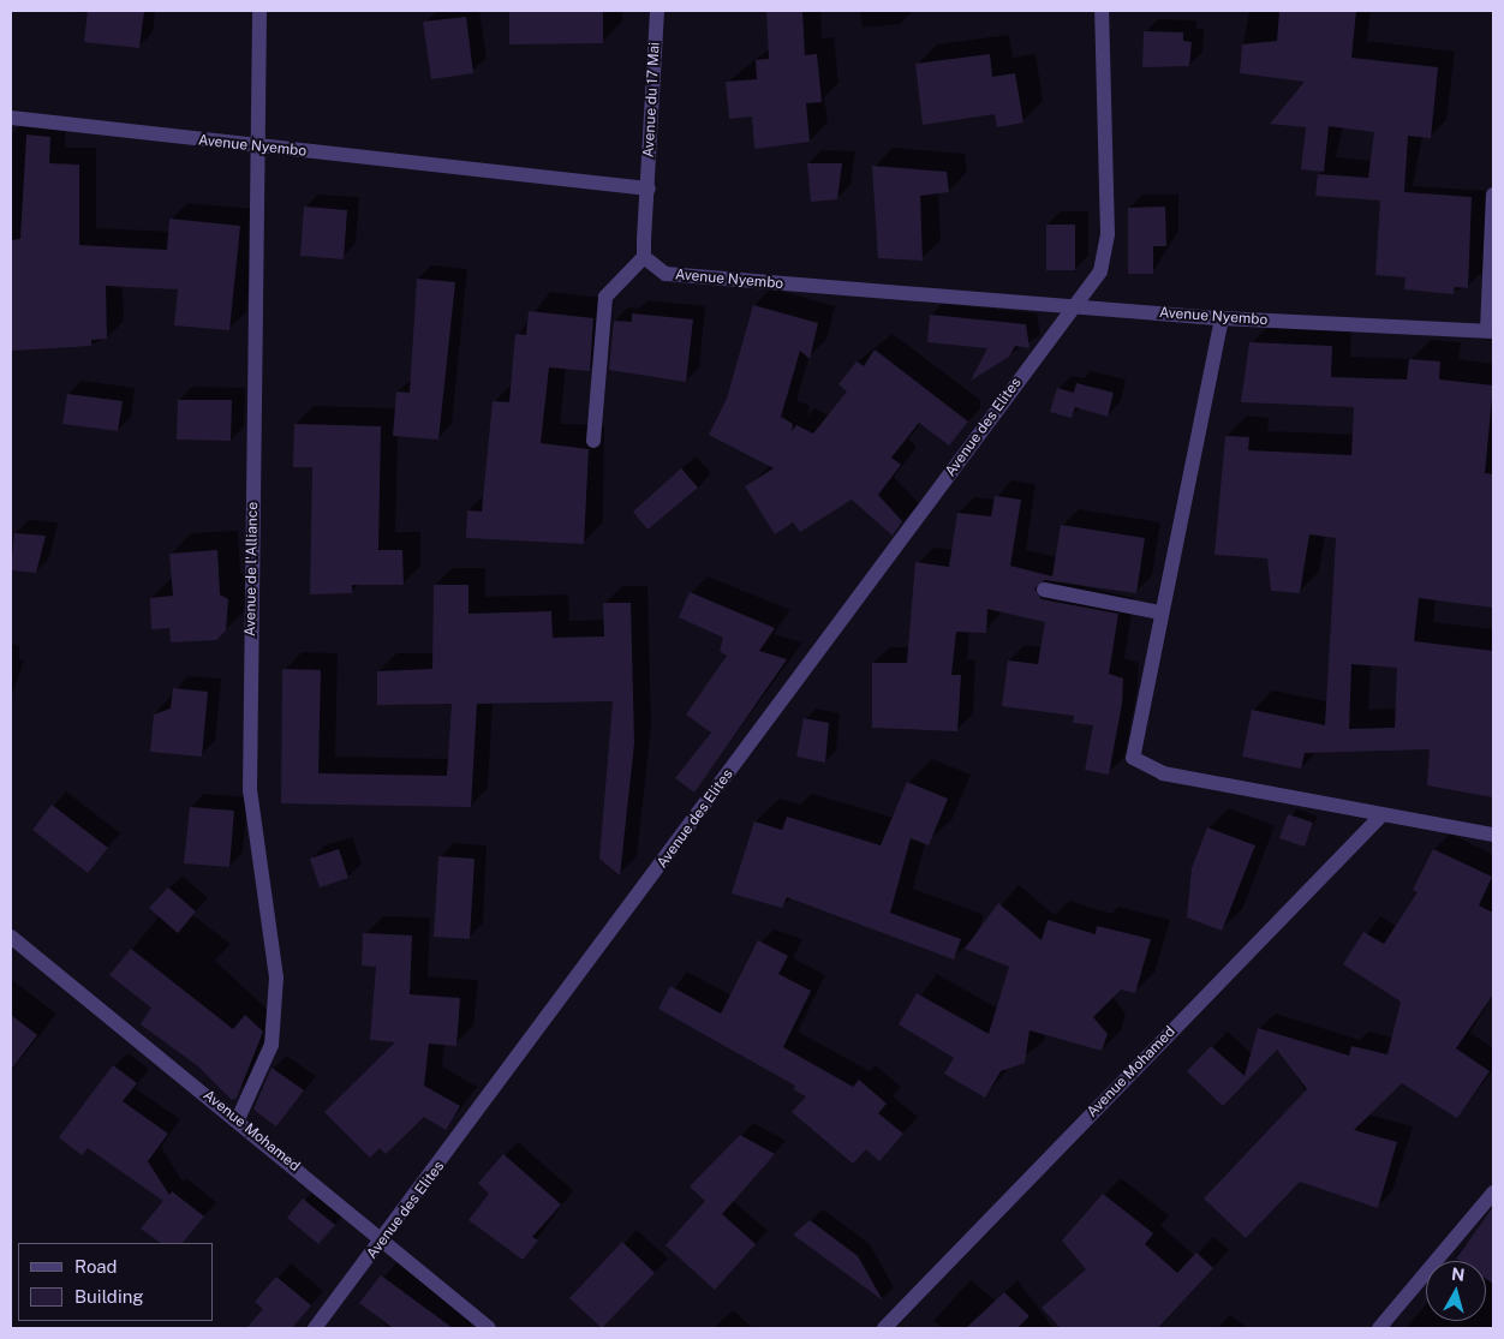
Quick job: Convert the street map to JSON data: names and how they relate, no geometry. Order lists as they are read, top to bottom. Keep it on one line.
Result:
{"streets":{"street":["Avenue du 17 Mai","Avenue Nyembo","Avenue des Elites","Avenue de l'Alliance","Avenue Mohamed"]},"crossings":[["Avenue du 17 Mai","Avenue Nyembo"],["Avenue Nyembo","Avenue des Elites"],["Avenue Nyembo","Avenue de l'Alliance"],["Avenue des Elites","Avenue Mohamed"],["Avenue de l'Alliance","Avenue Mohamed"]],"legend":["Road","Building"],"north":"top"}
